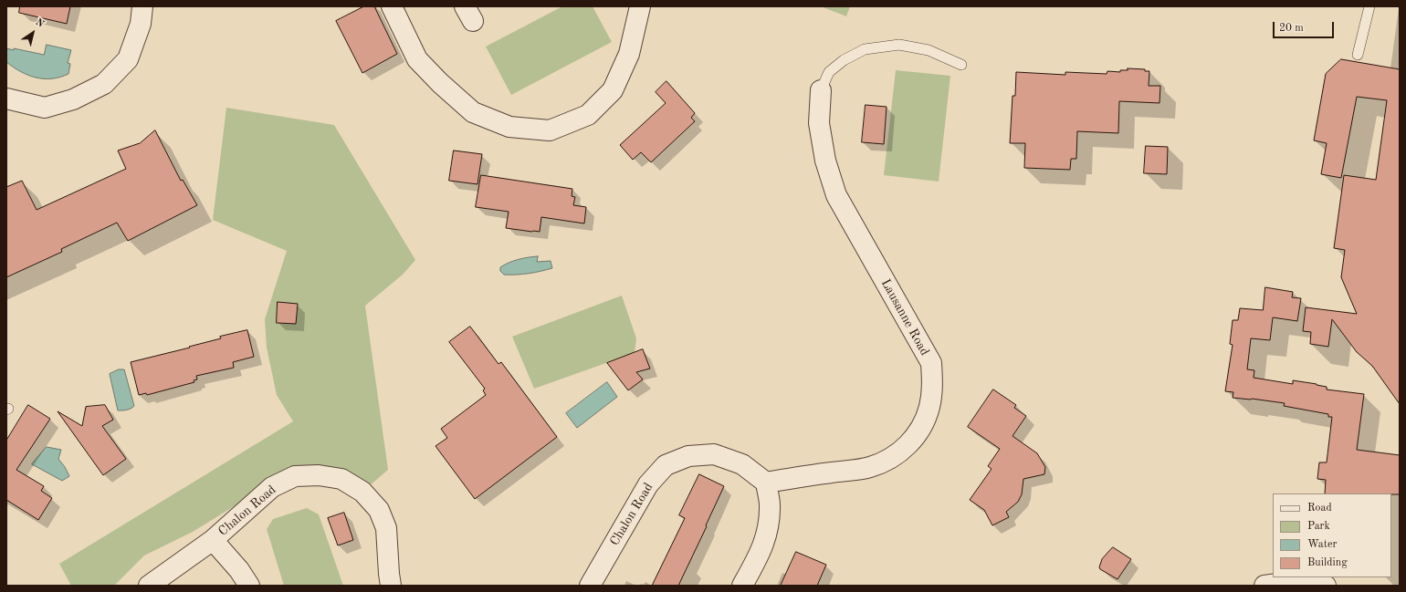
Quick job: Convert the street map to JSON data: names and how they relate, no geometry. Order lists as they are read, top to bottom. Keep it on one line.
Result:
{"streets":{"street":["Lausanne Road","Chalon Road"]},"crossings":[["Lausanne Road","Chalon Road"]],"legend":["Road","Park","Water","Building"],"scale_bar":"20 m","north":"top right"}
